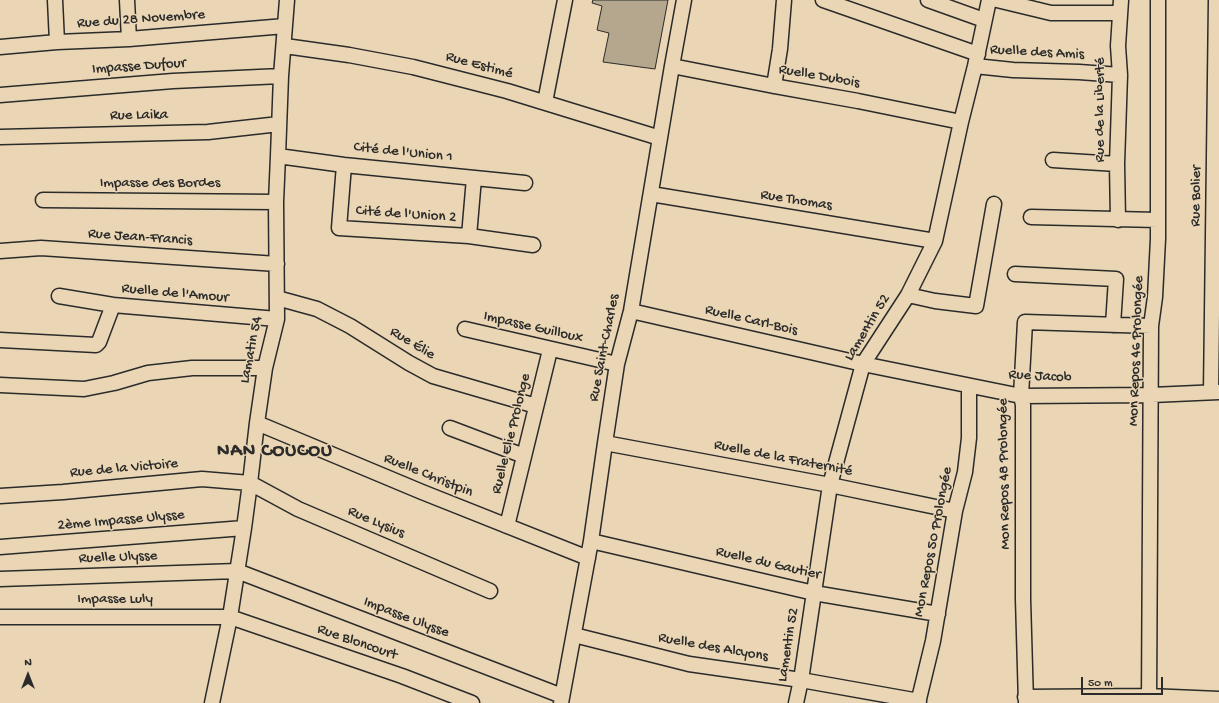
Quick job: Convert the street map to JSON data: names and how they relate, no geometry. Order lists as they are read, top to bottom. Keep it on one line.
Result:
{"streets":{"street":["Rue du 28 Novembre","Ruelle des Amis","Rue Estimé","Impasse Dufour","Ruelle Dubois","Rue de la Liberté","Rue Laika","Cité de l'Union 1","Impasse des Bordes","Rue Bolier","Rue Thomas","Cité de l'Union 2","Rue Jean-Francis","Ruelle de l'Amour","Ruelle Carl-Bois","Impasse Guilloux","Lamentin 52","Rue Élie","Rue Saint-Charles","Lamatin 54","Mon Repos 46 Prolongée","Rue Jacob","Ruelle Elie Prolonge","Ruelle de la Fraternité","Rue de la Victoire","Mon Repos 48 Prolongée","Ruelle Christpin","2ème Impasse Ulysse","Rue Lysius","Mon Repos 50 Prolongée","Ruelle Ulysse","Ruelle du Gautier","Impasse Luly","Impasse Ulysse","Rue Bloncourt","Ruelle des Alcyons"]},"crossings":[["Rue du 28 Novembre","Lamatin 54"],["Ruelle des Amis","Rue de la Liberté"],["Ruelle des Amis","Lamentin 52"],["Rue Estimé","Rue Saint-Charles"],["Rue Estimé","Lamatin 54"],["Impasse Dufour","Lamatin 54"],["Ruelle Dubois","Lamentin 52"],["Ruelle Dubois","Rue Saint-Charles"],["Rue Laika","Lamatin 54"],["Cité de l'Union 1","Cité de l'Union 2"],["Cité de l'Union 1","Lamatin 54"],["Impasse des Bordes","Lamatin 54"],["Rue Bolier","Rue Jacob"],["Rue Thomas","Lamentin 52"],["Rue Thomas","Rue Saint-Charles"],["Rue Jean-Francis","Lamatin 54"],["Ruelle de l'Amour","Lamatin 54"],["Ruelle Carl-Bois","Lamentin 52"],["Ruelle Carl-Bois","Rue Saint-Charles"],["Ruelle Carl-Bois","Rue Jacob"],["Impasse Guilloux","Rue Saint-Charles"],["Impasse Guilloux","Ruelle Elie Prolonge"],["Lamentin 52","Rue Jacob"],["Lamentin 52","Ruelle de la Fraternité"],["Lamentin 52","Ruelle du Gautier"],["Lamentin 52","Ruelle des Alcyons"],["Rue Élie","Lamatin 54"],["Rue Élie","Ruelle Elie Prolonge"],["Rue Saint-Charles","Ruelle de la Fraternité"],["Rue Saint-Charles","Ruelle Christpin"],["Rue Saint-Charles","Ruelle du Gautier"],["Rue Saint-Charles","Impasse Ulysse"],["Rue Saint-Charles","Ruelle des Alcyons"],["Lamatin 54","Rue de la Victoire"],["Lamatin 54","Ruelle Christpin"],["Lamatin 54","2ème Impasse Ulysse"],["Lamatin 54","Rue Lysius"],["Lamatin 54","Ruelle Ulysse"],["Lamatin 54","Impasse Luly"],["Lamatin 54","Impasse Ulysse"],["Lamatin 54","Rue Bloncourt"],["Mon Repos 46 Prolongée","Rue Jacob"],["Mon Repos 46 Prolongée","Mon Repos 48 Prolongée"],["Rue Jacob","Mon Repos 48 Prolongée"],["Rue Jacob","Mon Repos 50 Prolongée"],["Ruelle Elie Prolonge","Ruelle Christpin"],["Ruelle de la Fraternité","Mon Repos 50 Prolongée"],["Rue de la Victoire","Rue Lysius"],["Mon Repos 50 Prolongée","Ruelle du Gautier"],["Mon Repos 50 Prolongée","Ruelle des Alcyons"],["Ruelle Ulysse","Impasse Ulysse"],["Impasse Luly","Rue Bloncourt"]],"districts":["NAN COUCOU"],"scale_bar":"50 m","north":"top"}
